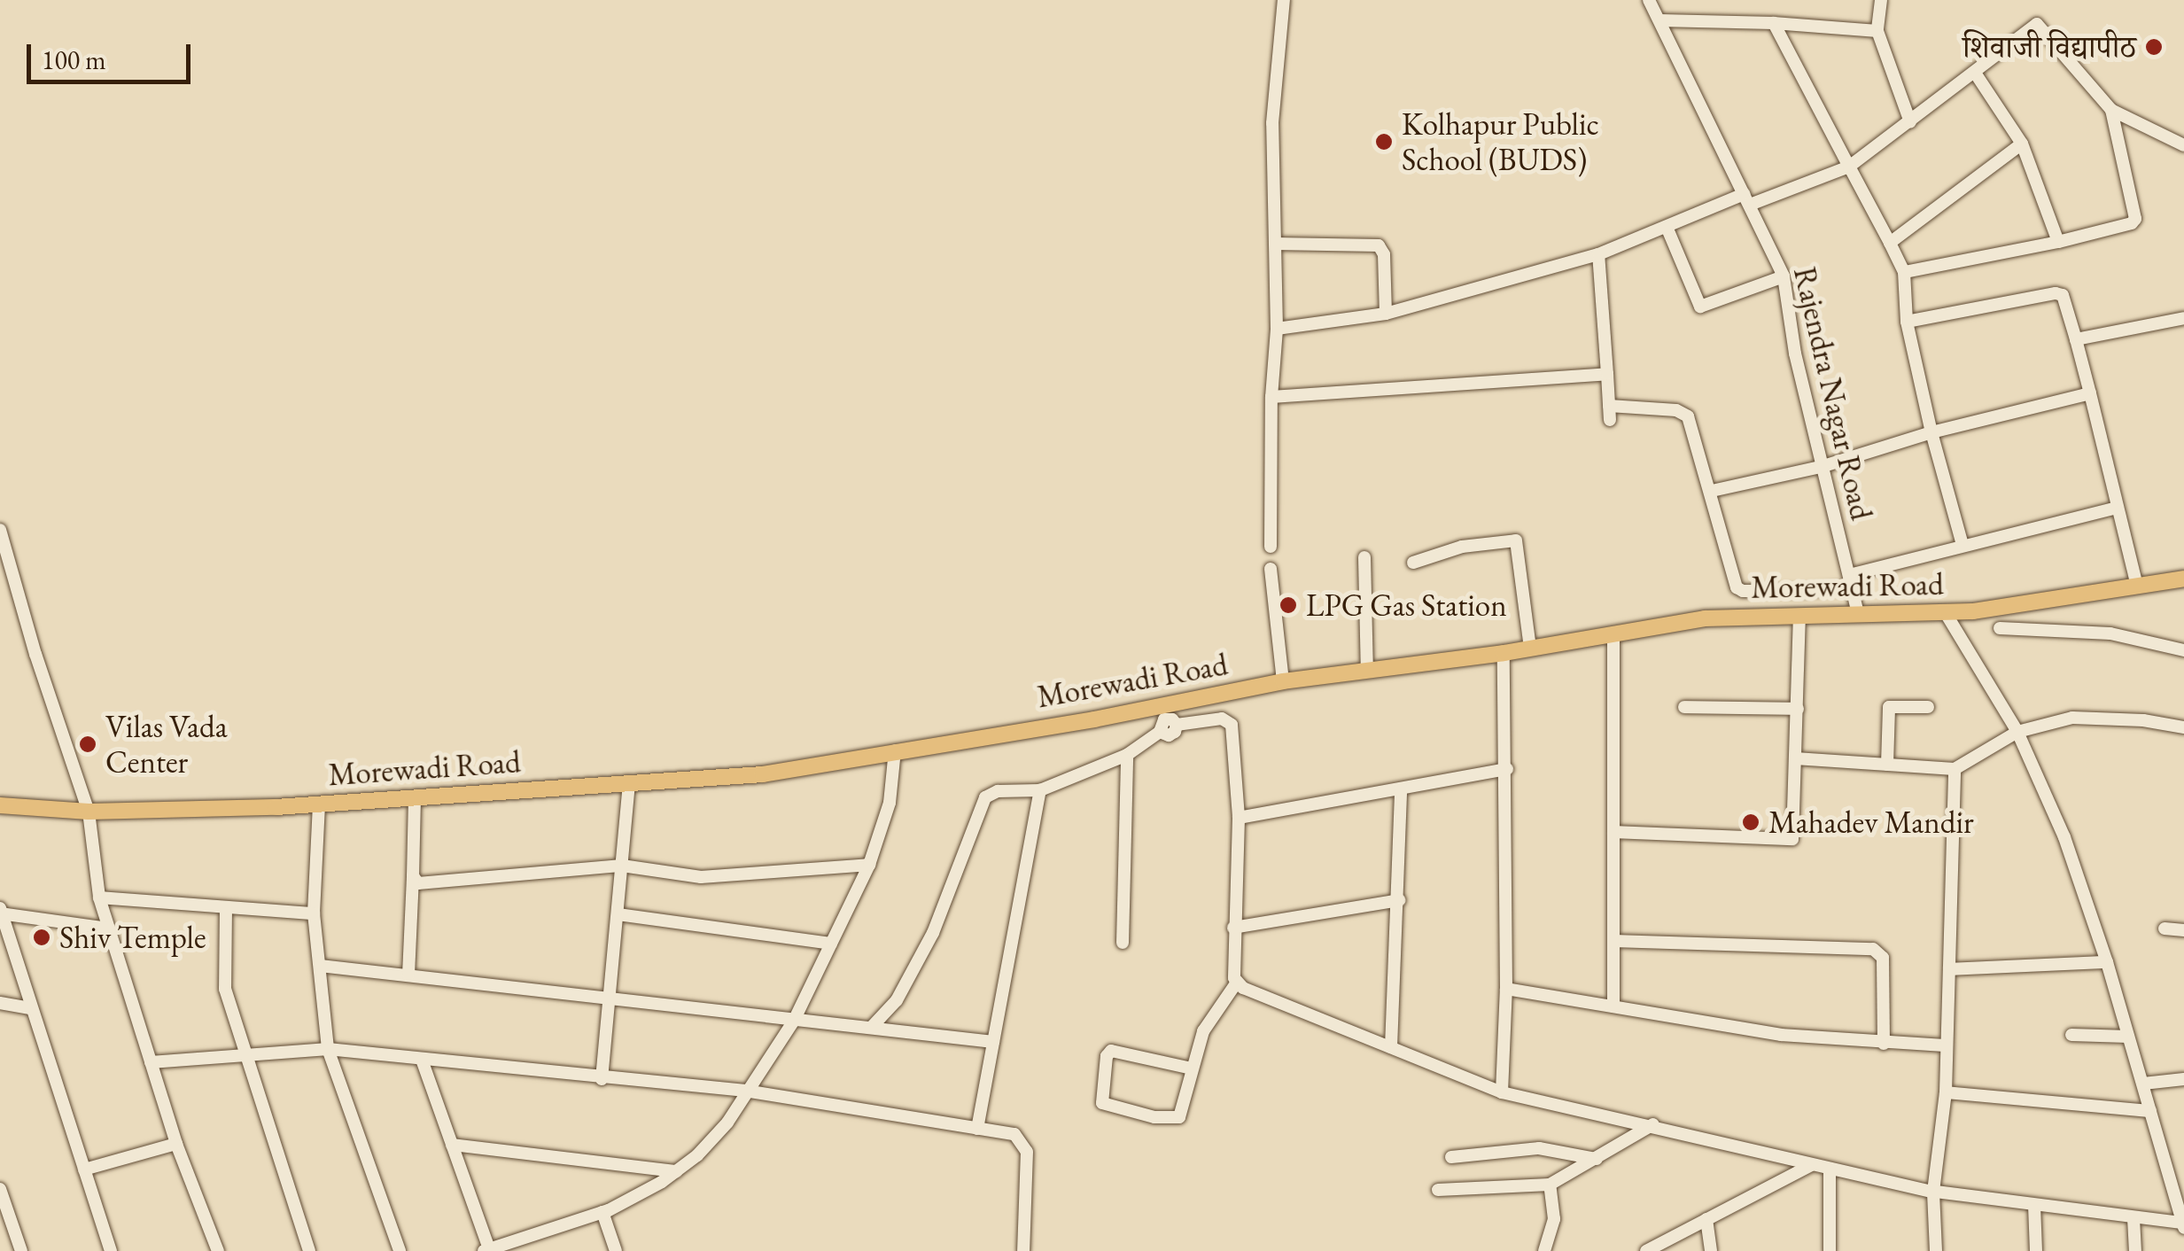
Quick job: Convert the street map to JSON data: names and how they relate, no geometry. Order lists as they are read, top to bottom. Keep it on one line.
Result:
{"streets":{"main road":["Morewadi Road"],"street":["Rajendra Nagar Road"]},"crossings":[["Rajendra Nagar Road","Morewadi Road"]],"places":["शिवाजी विद्यापीठ","Kolhapur Public School (BUDS)","LPG Gas Station","Vilas Vada Center","Mahadev Mandir","Shiv Temple"],"scale_bar":"100 m"}
